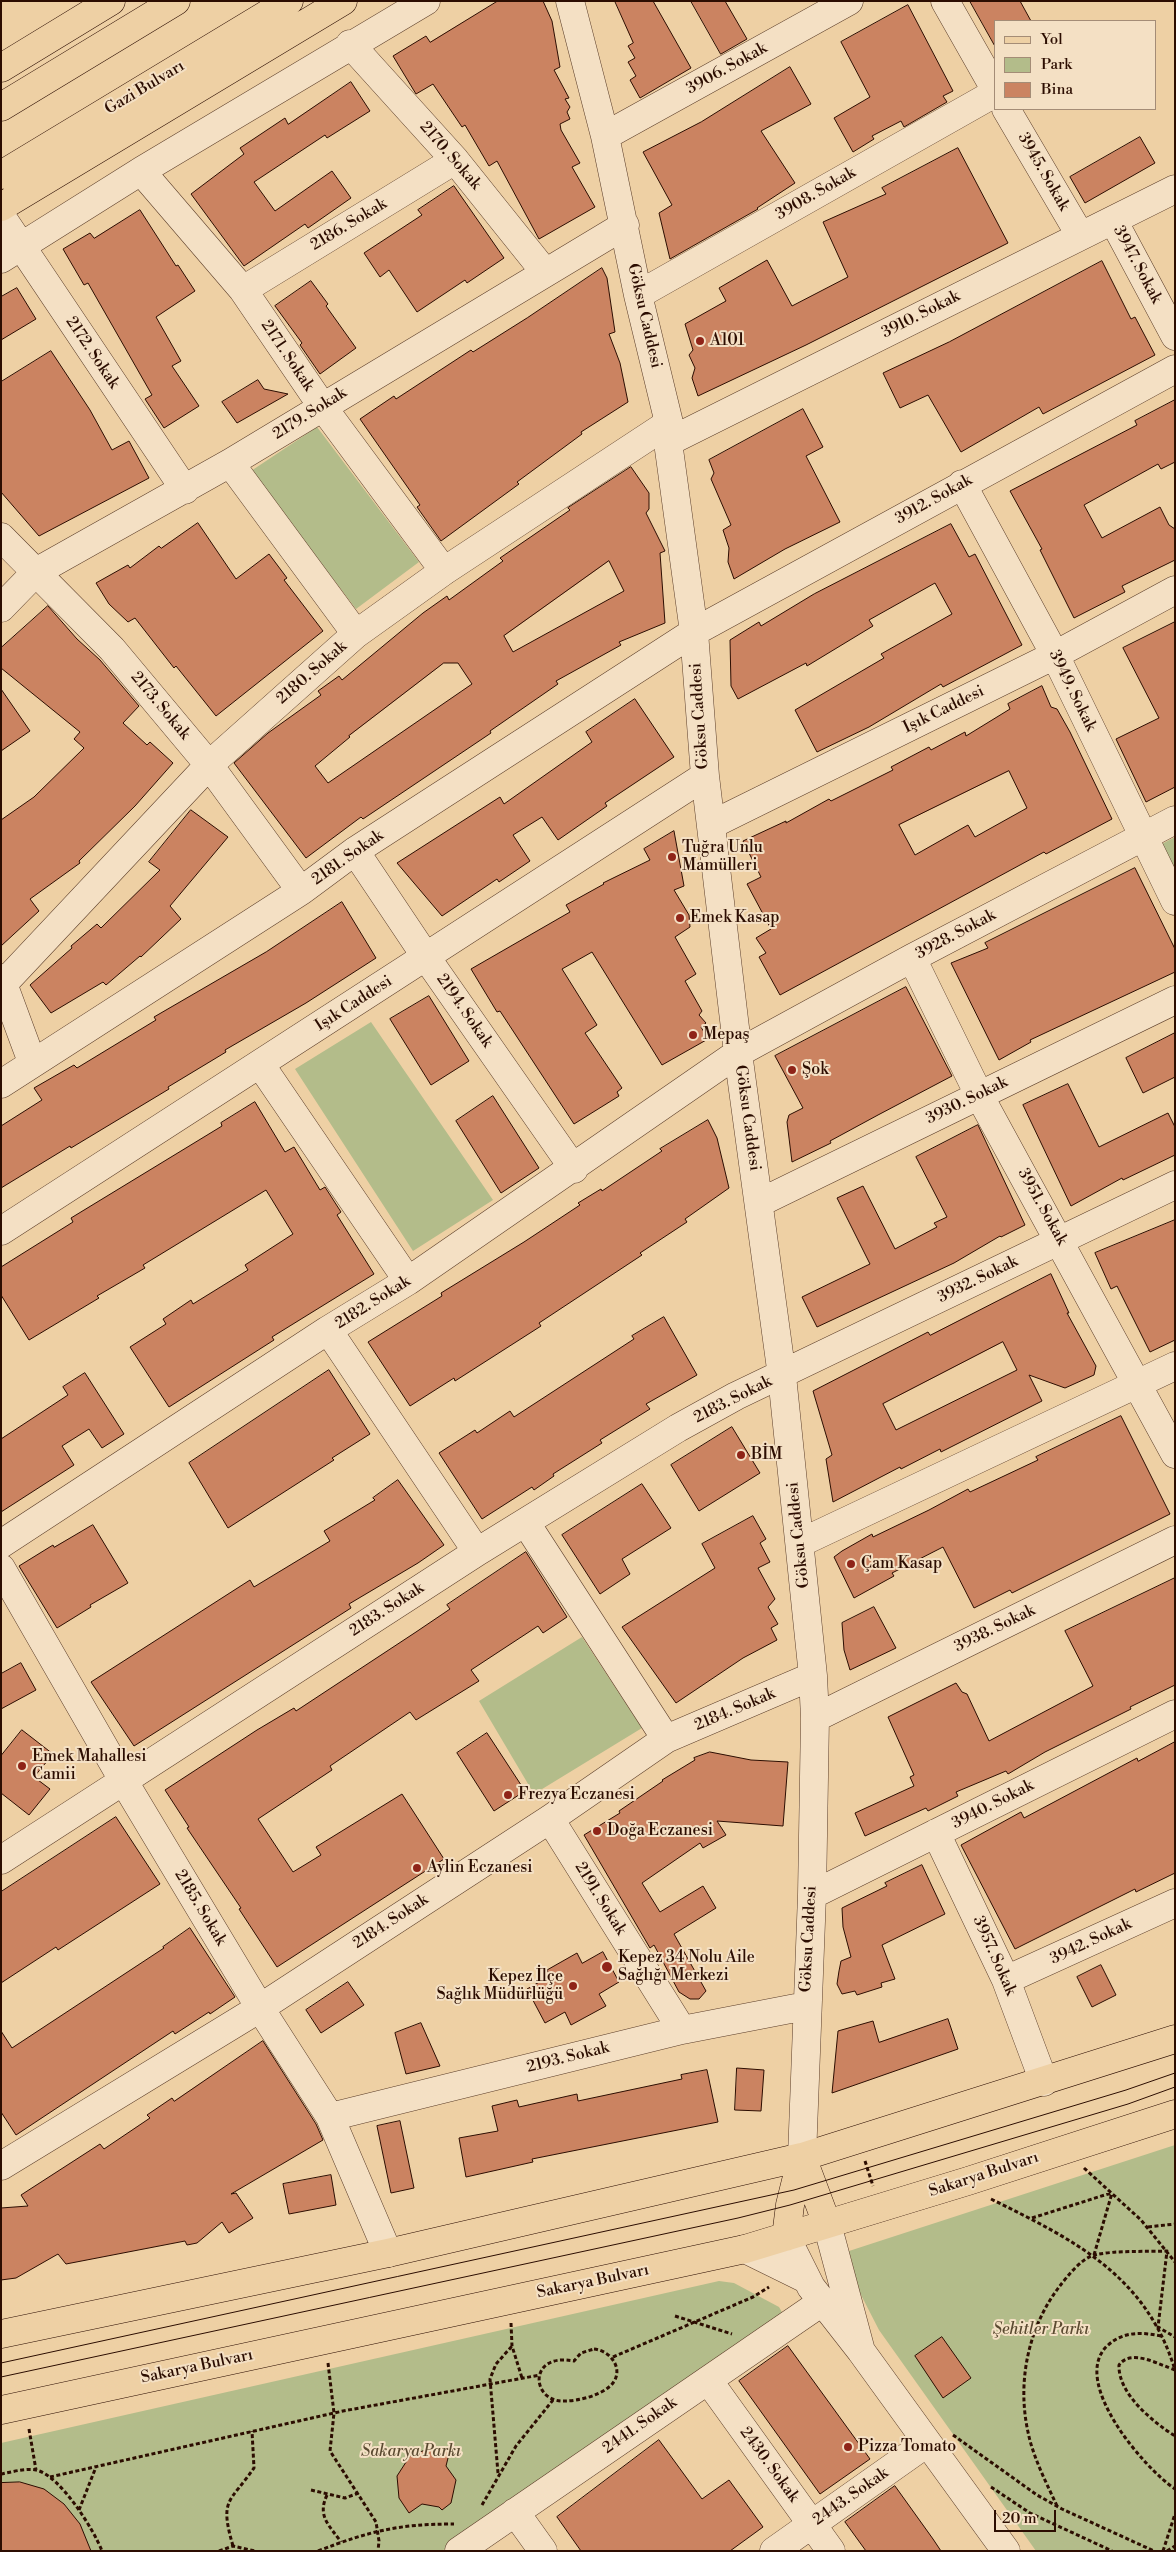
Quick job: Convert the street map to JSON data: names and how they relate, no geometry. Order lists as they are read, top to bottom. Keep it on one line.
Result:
{"streets":{"main road":["Gazi Bulvarı","Sakarya Bulvarı"],"street":["3906. Sokak","2170. Sokak","3945. Sokak","3908. Sokak","2186. Sokak","3947. Sokak","3910. Sokak","Göksu Caddesi","2172. Sokak","2171. Sokak","2179. Sokak","3912. Sokak","2180. Sokak","3949. Sokak","2173. Sokak","Işık Caddesi","2181. Sokak","3928. Sokak","2194. Sokak","3930. Sokak","3951. Sokak","3932. Sokak","2182. Sokak","2183. Sokak","3938. Sokak","2184. Sokak","3940. Sokak","2191. Sokak","2185. Sokak","3942. Sokak","3957. Sokak","2193. Sokak","2441. Sokak","2430. Sokak","2443. Sokak"]},"crossings":[["3906. Sokak","Göksu Caddesi"],["2170. Sokak","2186. Sokak"],["2170. Sokak","2179. Sokak"],["3945. Sokak","3910. Sokak"],["3908. Sokak","Göksu Caddesi"],["2186. Sokak","2171. Sokak"],["3947. Sokak","3910. Sokak"],["3910. Sokak","Göksu Caddesi"],["3910. Sokak","2180. Sokak"],["Göksu Caddesi","2179. Sokak"],["Göksu Caddesi","3912. Sokak"],["Göksu Caddesi","2180. Sokak"],["Göksu Caddesi","Işık Caddesi"],["Göksu Caddesi","2181. Sokak"],["Göksu Caddesi","3928. Sokak"],["Göksu Caddesi","3930. Sokak"],["Göksu Caddesi","3932. Sokak"],["Göksu Caddesi","2182. Sokak"],["Göksu Caddesi","2183. Sokak"],["Göksu Caddesi","3938. Sokak"],["Göksu Caddesi","2184. Sokak"],["Göksu Caddesi","3940. Sokak"],["Göksu Caddesi","2193. Sokak"],["2172. Sokak","2179. Sokak"],["2171. Sokak","2179. Sokak"],["2171. Sokak","2180. Sokak"],["2179. Sokak","2173. Sokak"],["3912. Sokak","3949. Sokak"],["3912. Sokak","2181. Sokak"],["2180. Sokak","2173. Sokak"],["3949. Sokak","Işık Caddesi"],["3949. Sokak","3928. Sokak"],["2173. Sokak","2181. Sokak"],["Işık Caddesi","2194. Sokak"],["2181. Sokak","2194. Sokak"],["3928. Sokak","3951. Sokak"],["3928. Sokak","2182. Sokak"],["2194. Sokak","2182. Sokak"],["3930. Sokak","3951. Sokak"],["3951. Sokak","3932. Sokak"],["3932. Sokak","2183. Sokak"],["2183. Sokak","2185. Sokak"],["2184. Sokak","2191. Sokak"],["2184. Sokak","2185. Sokak"],["3940. Sokak","3957. Sokak"],["2191. Sokak","2193. Sokak"],["2185. Sokak","2193. Sokak"],["3942. Sokak","3957. Sokak"],["2441. Sokak","2430. Sokak"],["2430. Sokak","2443. Sokak"]],"parks":["Şehitler Parkı","Sakarya Parkı"],"places":["A101","Tuğra Unlu Mamülleri","Emek Kasap","Mepaş","Şok","BİM","Çam Kasap","Emek Mahallesi Camii","Frezya Eczanesi","Doğa Eczanesi","Aylin Eczanesi","Kepez 34 Nolu Aile Sağlığı Merkezi","Kepez İlçe Sağlık Müdürlüğü","Pizza Tomato"],"legend":["Yol","Park","Bina"],"scale_bar":"20 m"}
